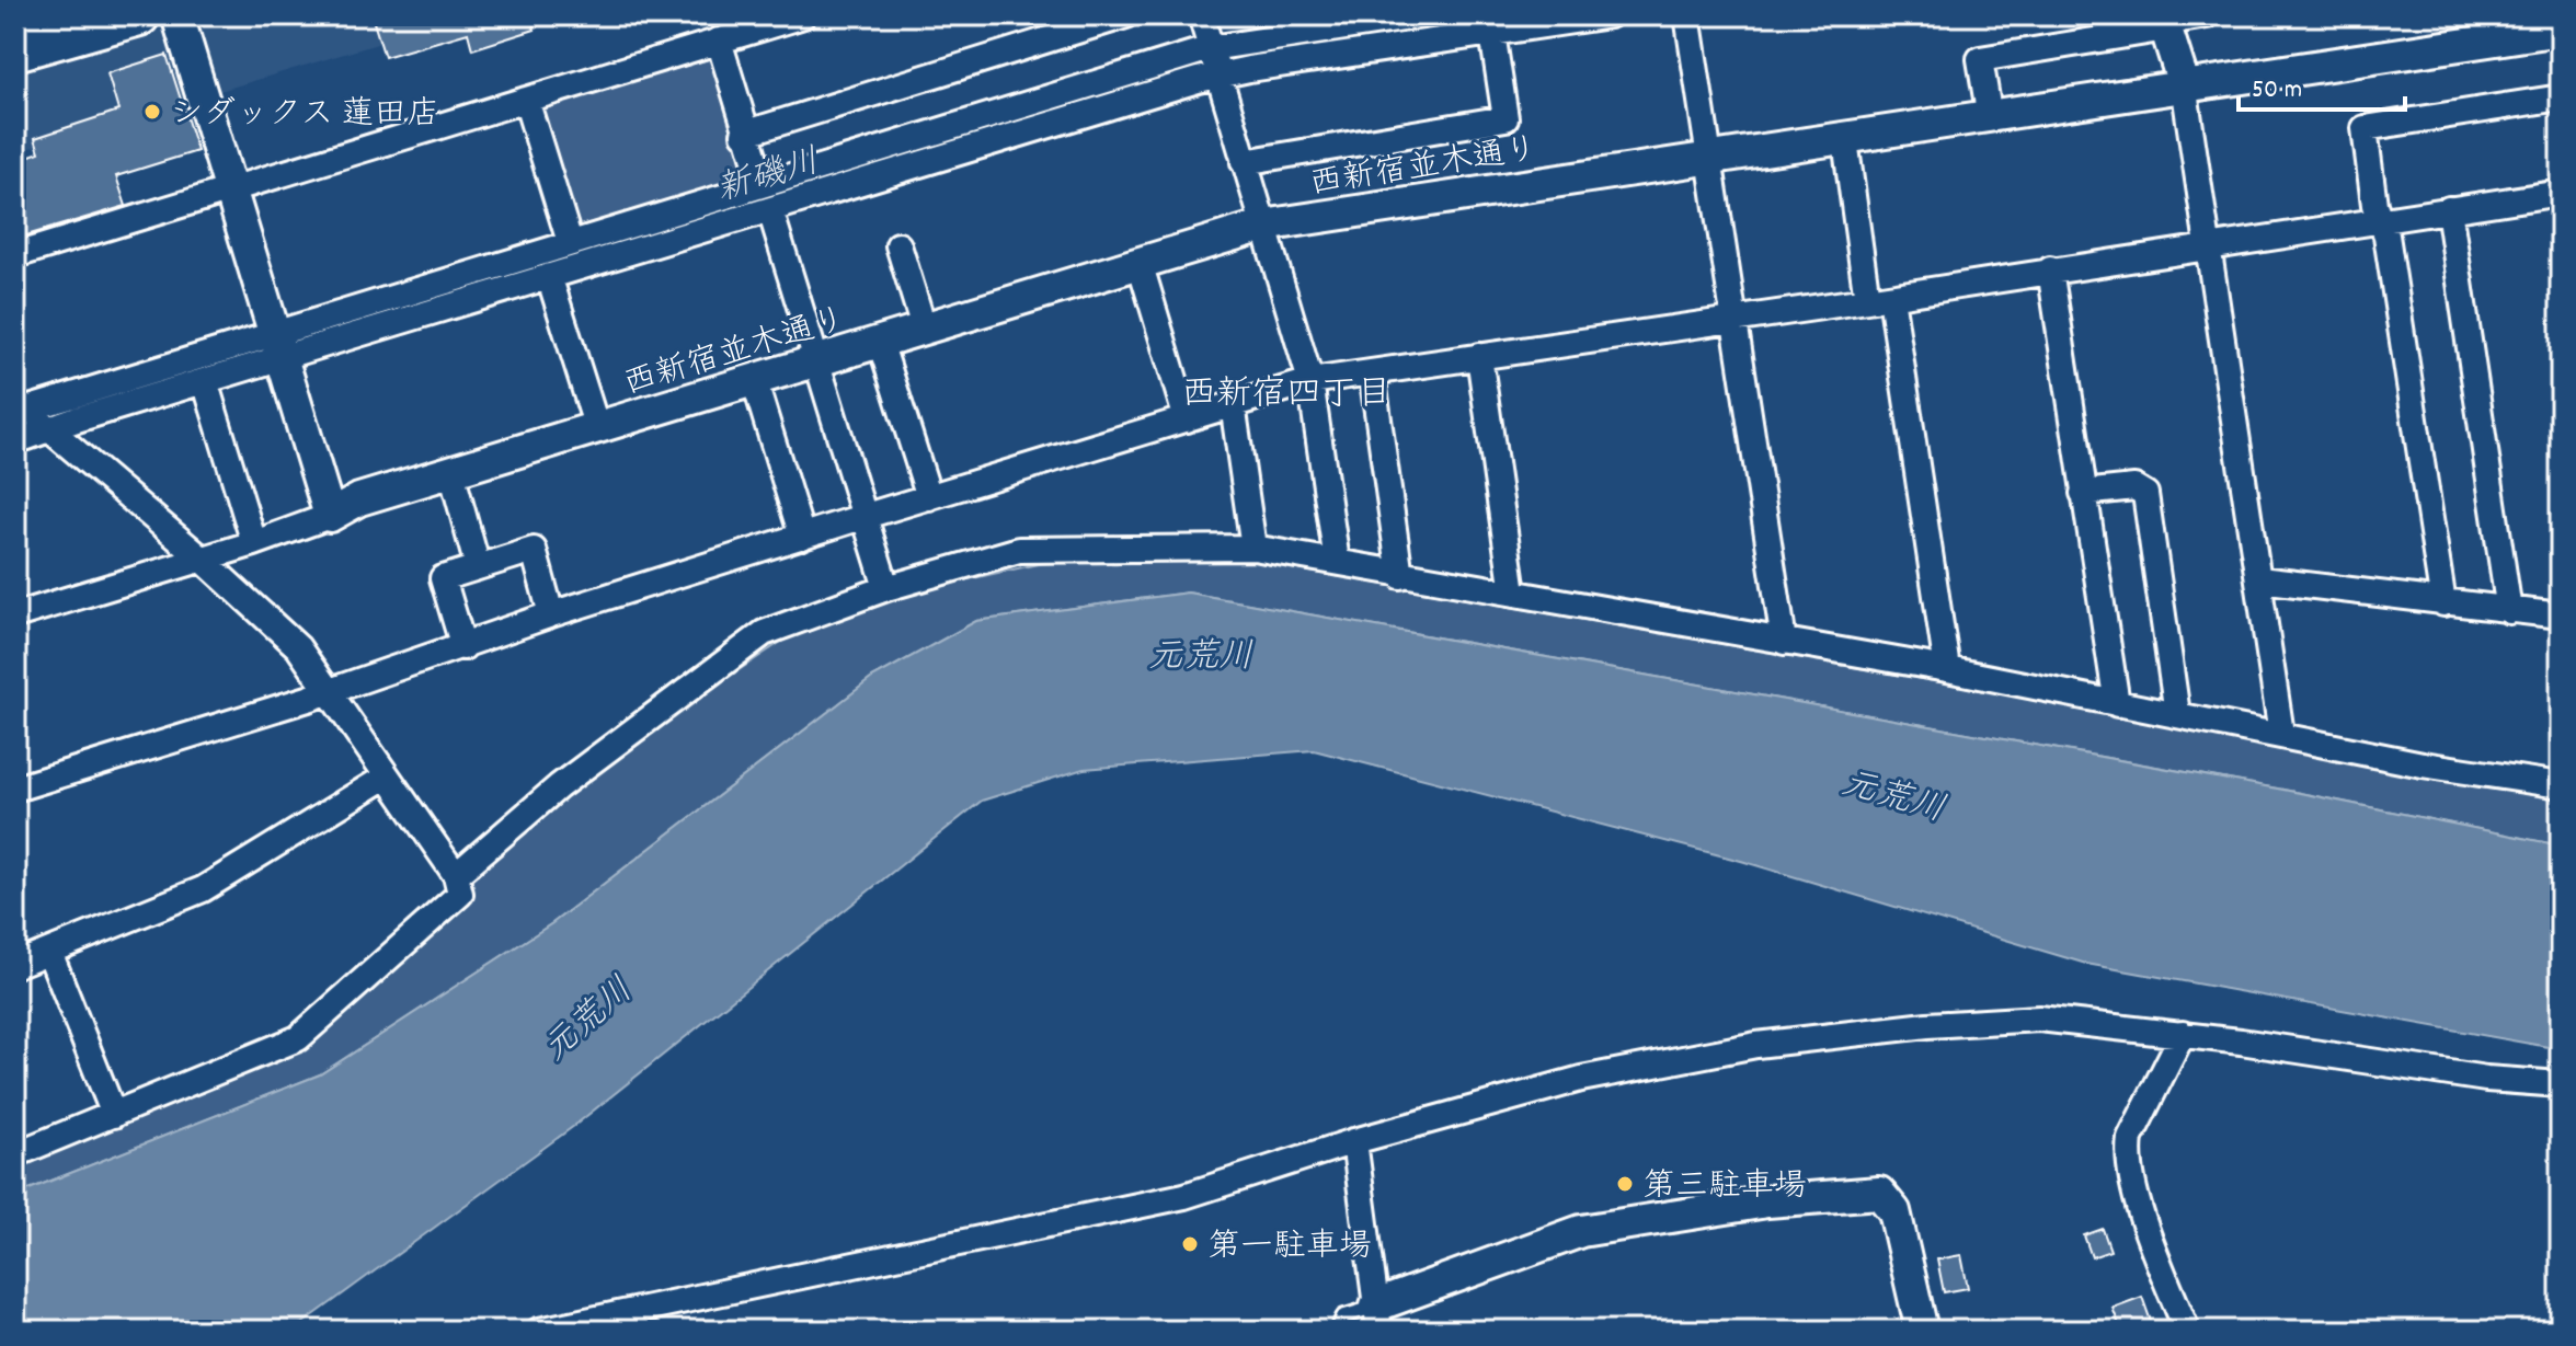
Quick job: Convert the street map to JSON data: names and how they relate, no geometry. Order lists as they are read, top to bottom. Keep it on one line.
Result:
{"streets":{"street":["西新宿並木通り"]},"districts":["西新宿四丁目"],"water":["新磯川","元荒川"],"places":["シダックス 蓮田店","第三駐車場","第一駐車場"],"scale_bar":"50 m"}
